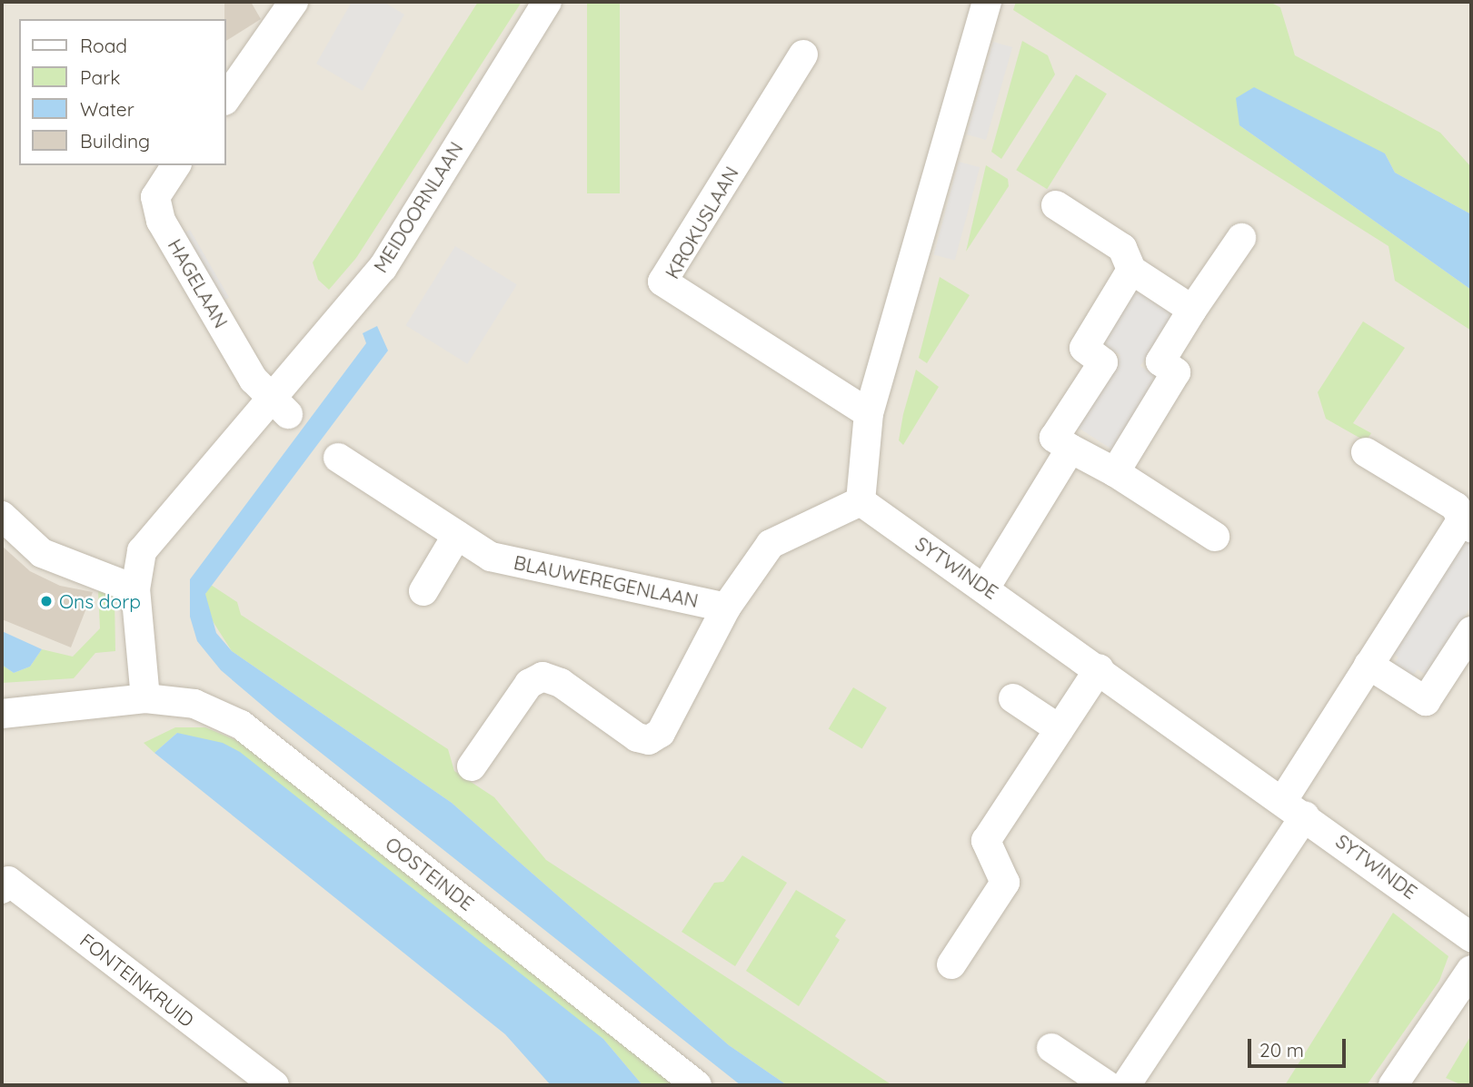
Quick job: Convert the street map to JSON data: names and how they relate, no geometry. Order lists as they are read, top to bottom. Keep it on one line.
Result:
{"streets":{"street":["MEIDOORNLAAN","KROKUSLAAN","HAGELAAN","SYTWINDE","BLAUWEREGENLAAN","OOSTEINDE","FONTEINKRUID"]},"crossings":[["MEIDOORNLAAN","HAGELAAN"],["MEIDOORNLAAN","OOSTEINDE"],["SYTWINDE","BLAUWEREGENLAAN"]],"places":["Ons dorp"],"legend":["Road","Park","Water","Building"],"scale_bar":"20 m"}
